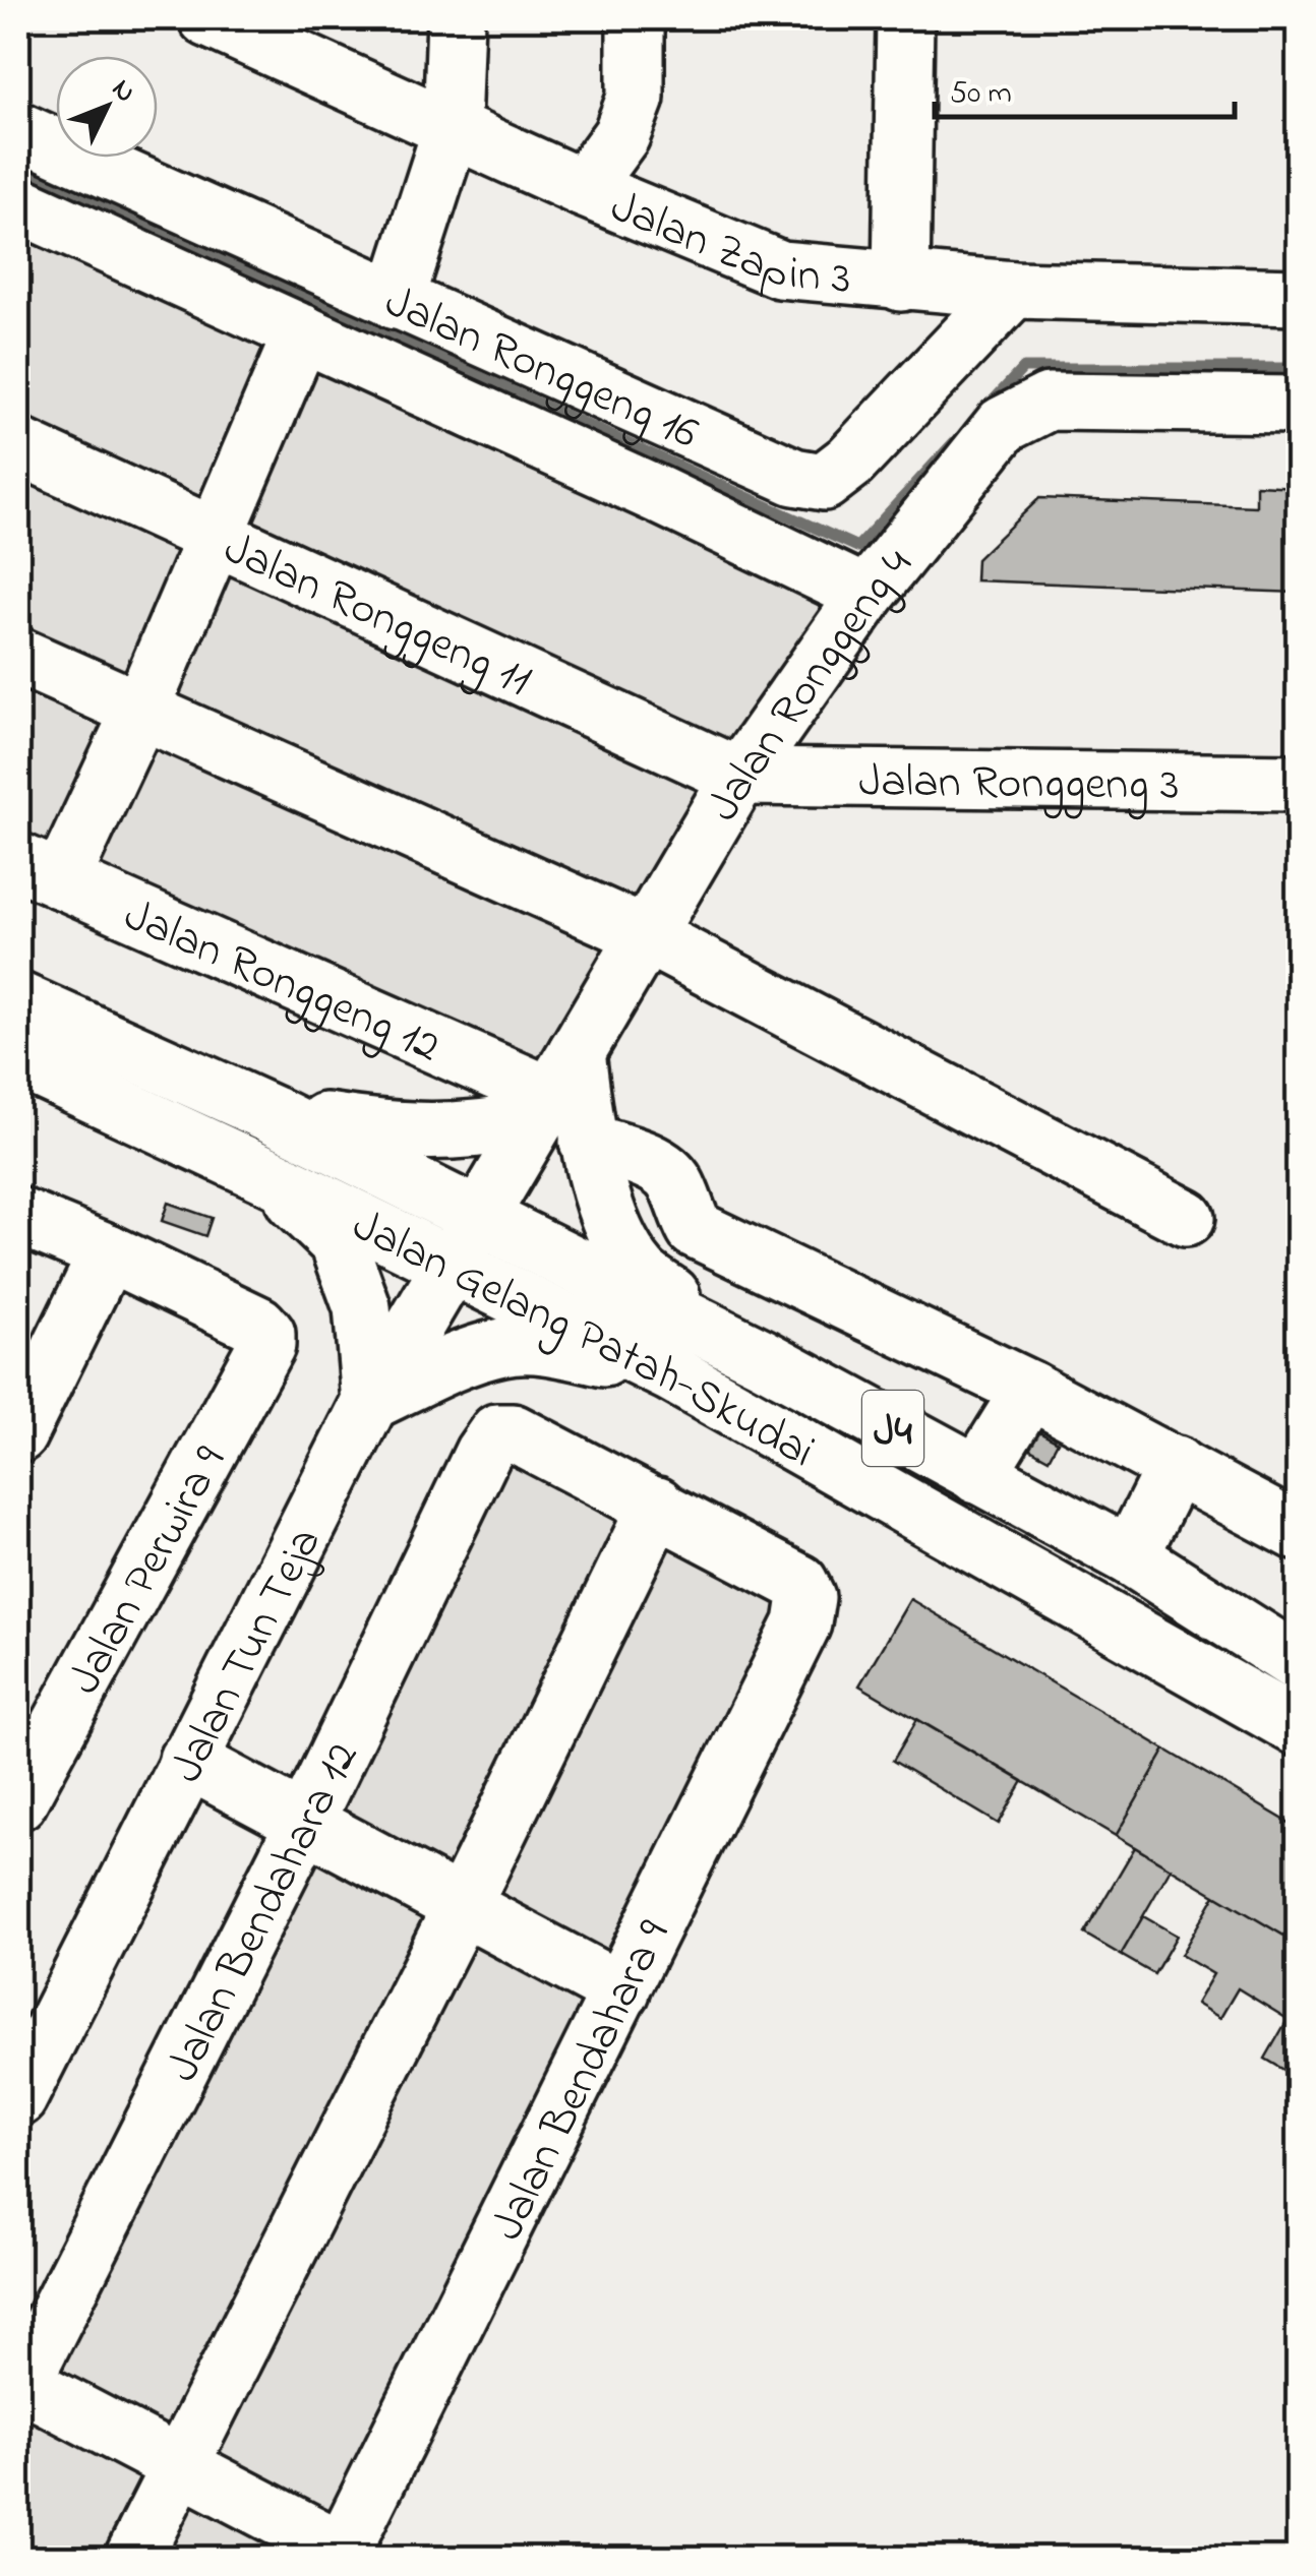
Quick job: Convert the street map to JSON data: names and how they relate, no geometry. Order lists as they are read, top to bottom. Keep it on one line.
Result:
{"streets":{"street":["Jalan Zapin 3","Jalan Ronggeng 16","Jalan Ronggeng 11","Jalan Ronggeng 4","Jalan Ronggeng 3","Jalan Ronggeng 12","Jalan Gelang Patah-Skudai","J4","Jalan Perwira 9","Jalan Tun Teja","Jalan Bendahara 12","Jalan Bendahara 9"]},"crossings":[["Jalan Zapin 3","Jalan Ronggeng 16"],["Jalan Ronggeng 16","Jalan Ronggeng 4"],["Jalan Ronggeng 11","Jalan Ronggeng 4"],["Jalan Ronggeng 11","Jalan Ronggeng 3"],["Jalan Ronggeng 4","Jalan Ronggeng 3"],["Jalan Ronggeng 4","Jalan Ronggeng 12"],["Jalan Ronggeng 4","Jalan Gelang Patah-Skudai"],["Jalan Ronggeng 4","Jalan Tun Teja"],["Jalan Gelang Patah-Skudai","Jalan Tun Teja"],["Jalan Bendahara 12","Jalan Bendahara 9"]],"scale_bar":"50 m","north":"top right"}
